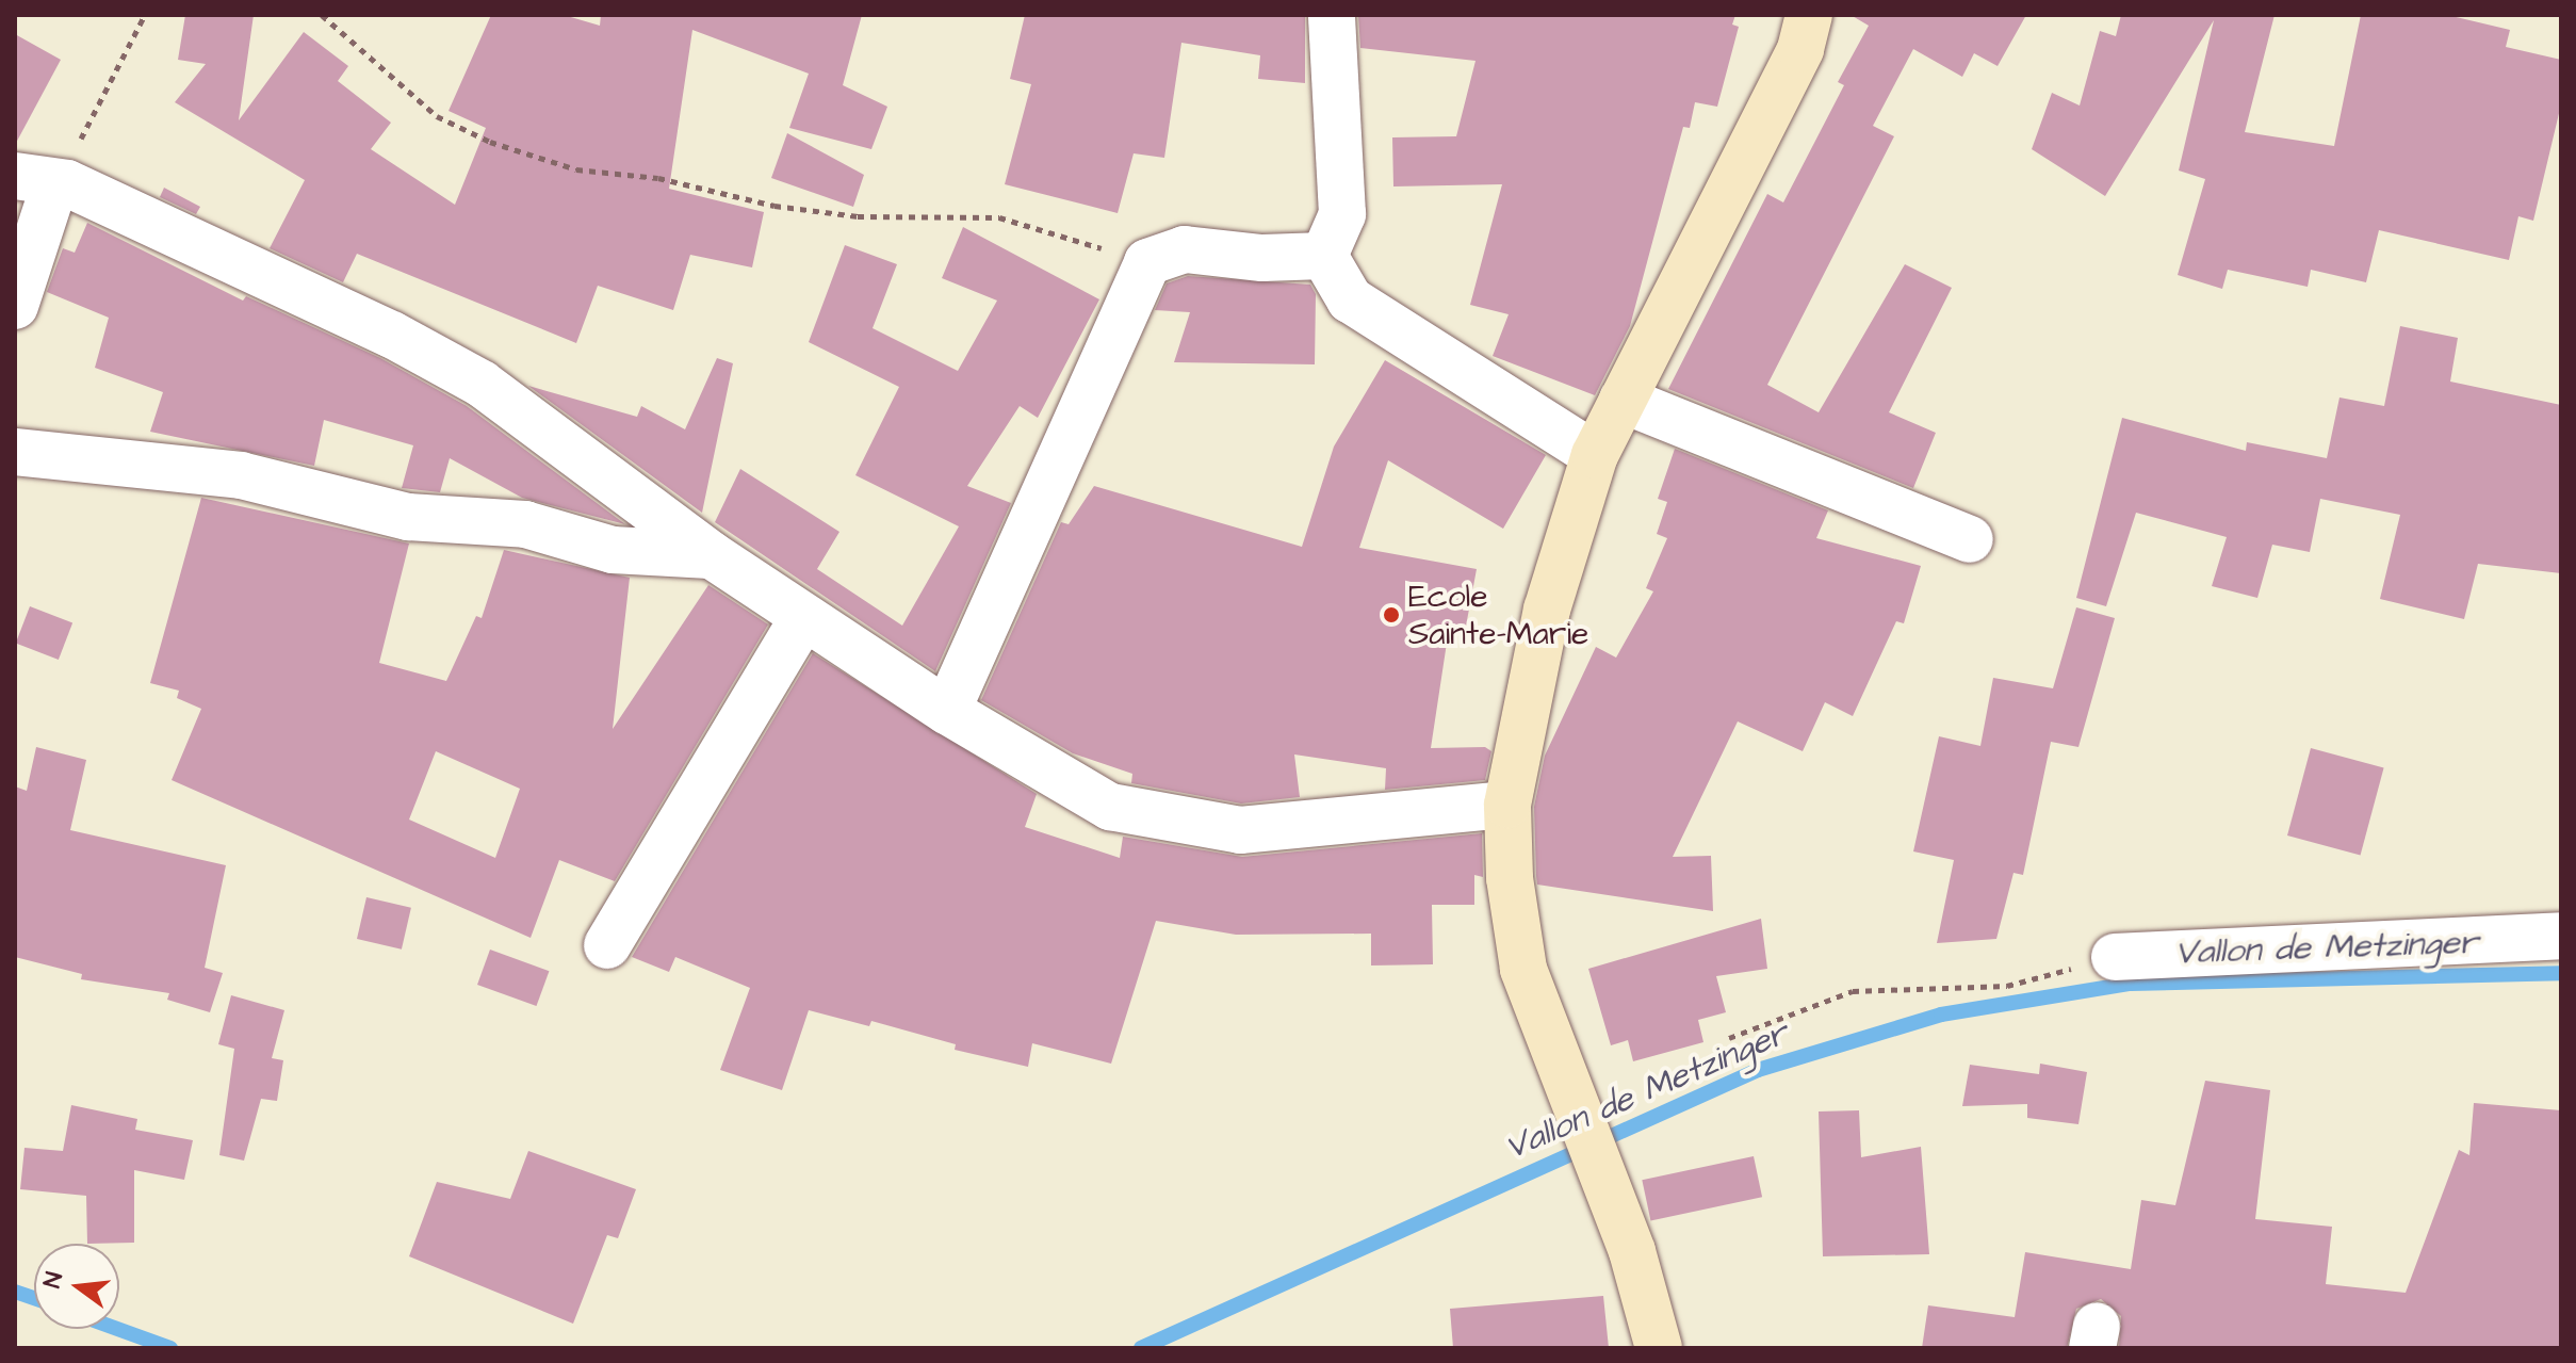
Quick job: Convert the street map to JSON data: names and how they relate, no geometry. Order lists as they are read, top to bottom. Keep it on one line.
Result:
{"water":["Vallon de Metzinger"],"places":["Ecole Sainte-Marie"],"north":"left"}
